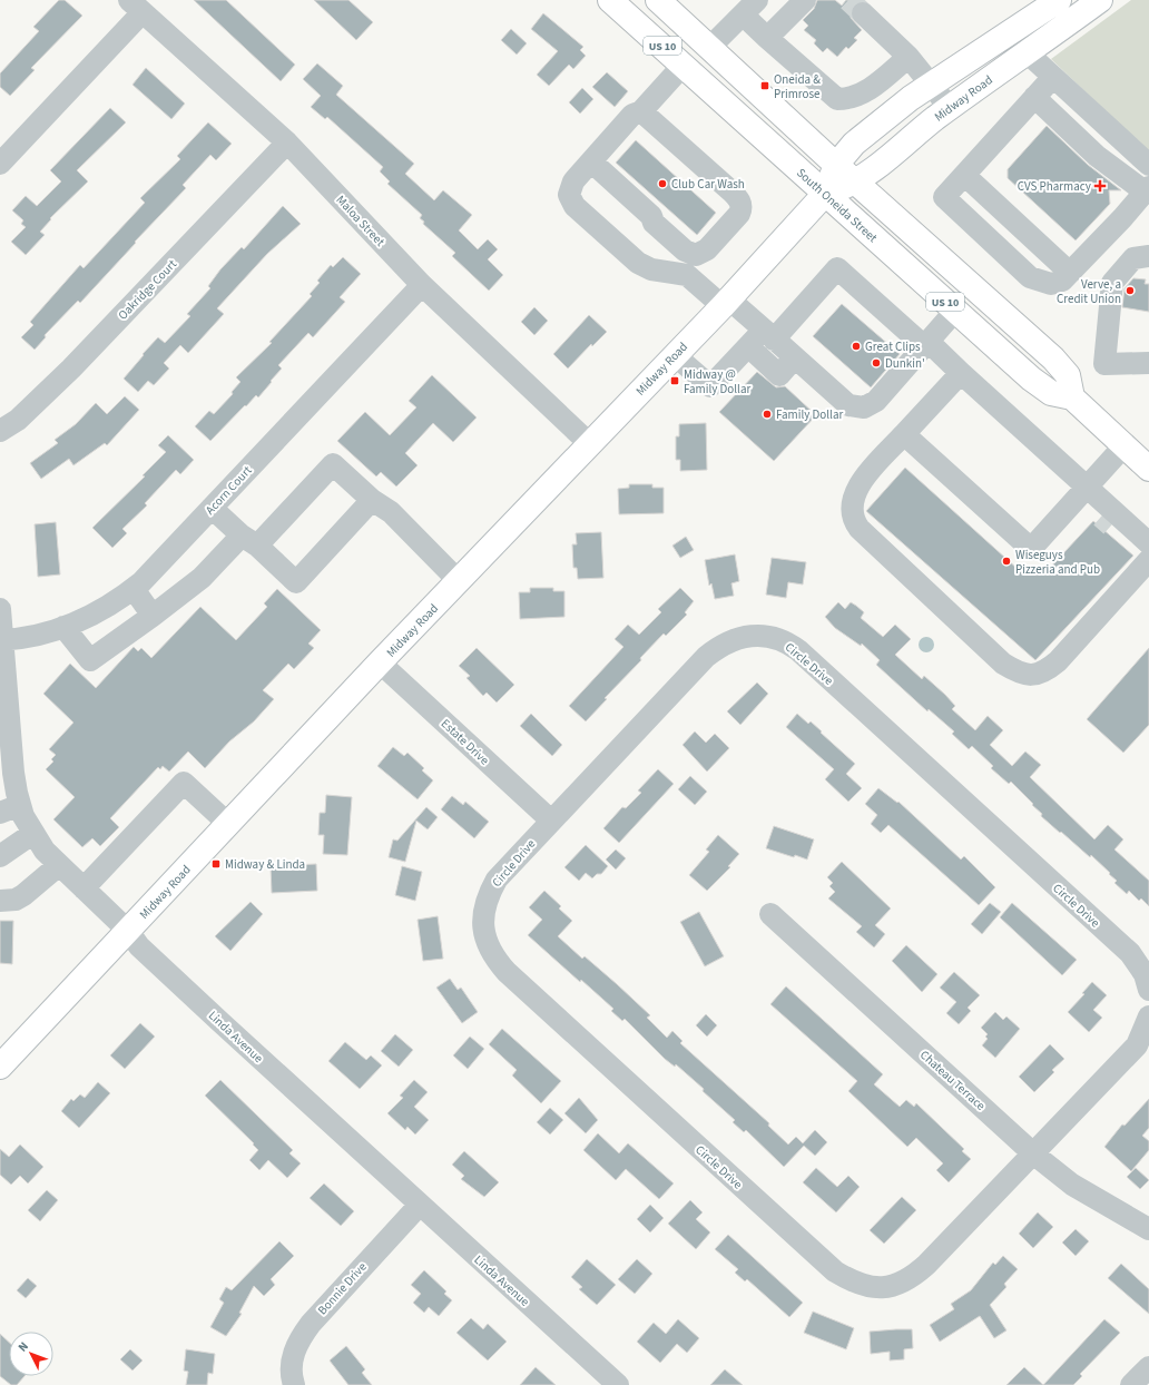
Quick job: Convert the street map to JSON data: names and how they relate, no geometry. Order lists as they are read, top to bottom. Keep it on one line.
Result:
{"streets":{"main road":["US 10","Midway Road","South Oneida Street"],"street":["Maloa Street","Oakridge Court","Acorn Court","Circle Drive","Estate Drive","Linda Avenue","Chateau Terrace","Bonnie Drive"]},"crossings":[["US 10","Midway Road"],["US 10","South Oneida Street"],["Midway Road","South Oneida Street"],["Midway Road","Maloa Street"],["Midway Road","Estate Drive"],["Midway Road","Linda Avenue"],["Maloa Street","Oakridge Court"],["Maloa Street","Acorn Court"],["Acorn Court","Linda Avenue"],["Circle Drive","Estate Drive"],["Circle Drive","Chateau Terrace"],["Linda Avenue","Bonnie Drive"]],"places":{"transit":["Oneida & Primrose","Midway @ Family Dollar","Midway & Linda"],"other":["Club Car Wash","Verve, a Credit Union","Great Clips","Dunkin'","Family Dollar","Wiseguys Pizzeria and Pub"],"health":["CVS Pharmacy"]},"north":"top left"}
